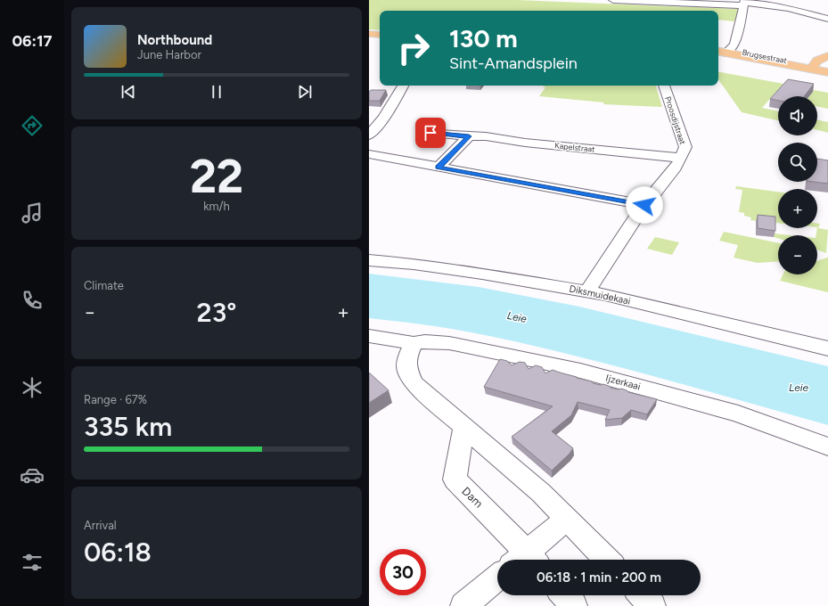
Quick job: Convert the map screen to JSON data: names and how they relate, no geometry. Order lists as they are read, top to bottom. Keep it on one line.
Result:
{"streets":{"main road":["Brugsestraat"],"street":["Proosdijstraat","Kapelstraat","Diksmuidekaai","Ijzerkaai","Dam"]},"crossings":[["Proosdijstraat","Kapelstraat"]],"water":["Leie"],"page":{"tabs":"06:17","turn":["130 m","Sint-Amandsplein"],"song":["Northbound","June Harbor"],"map_buttons":["+","−"],"tile":[["22","km/h"],"Climate",["Range · 67%","335 km"],["Arrival","06:18"]],"heat":["−","23°","+"],"limit":"30","trip":"06:18 · 1 min · 200 m"}}
